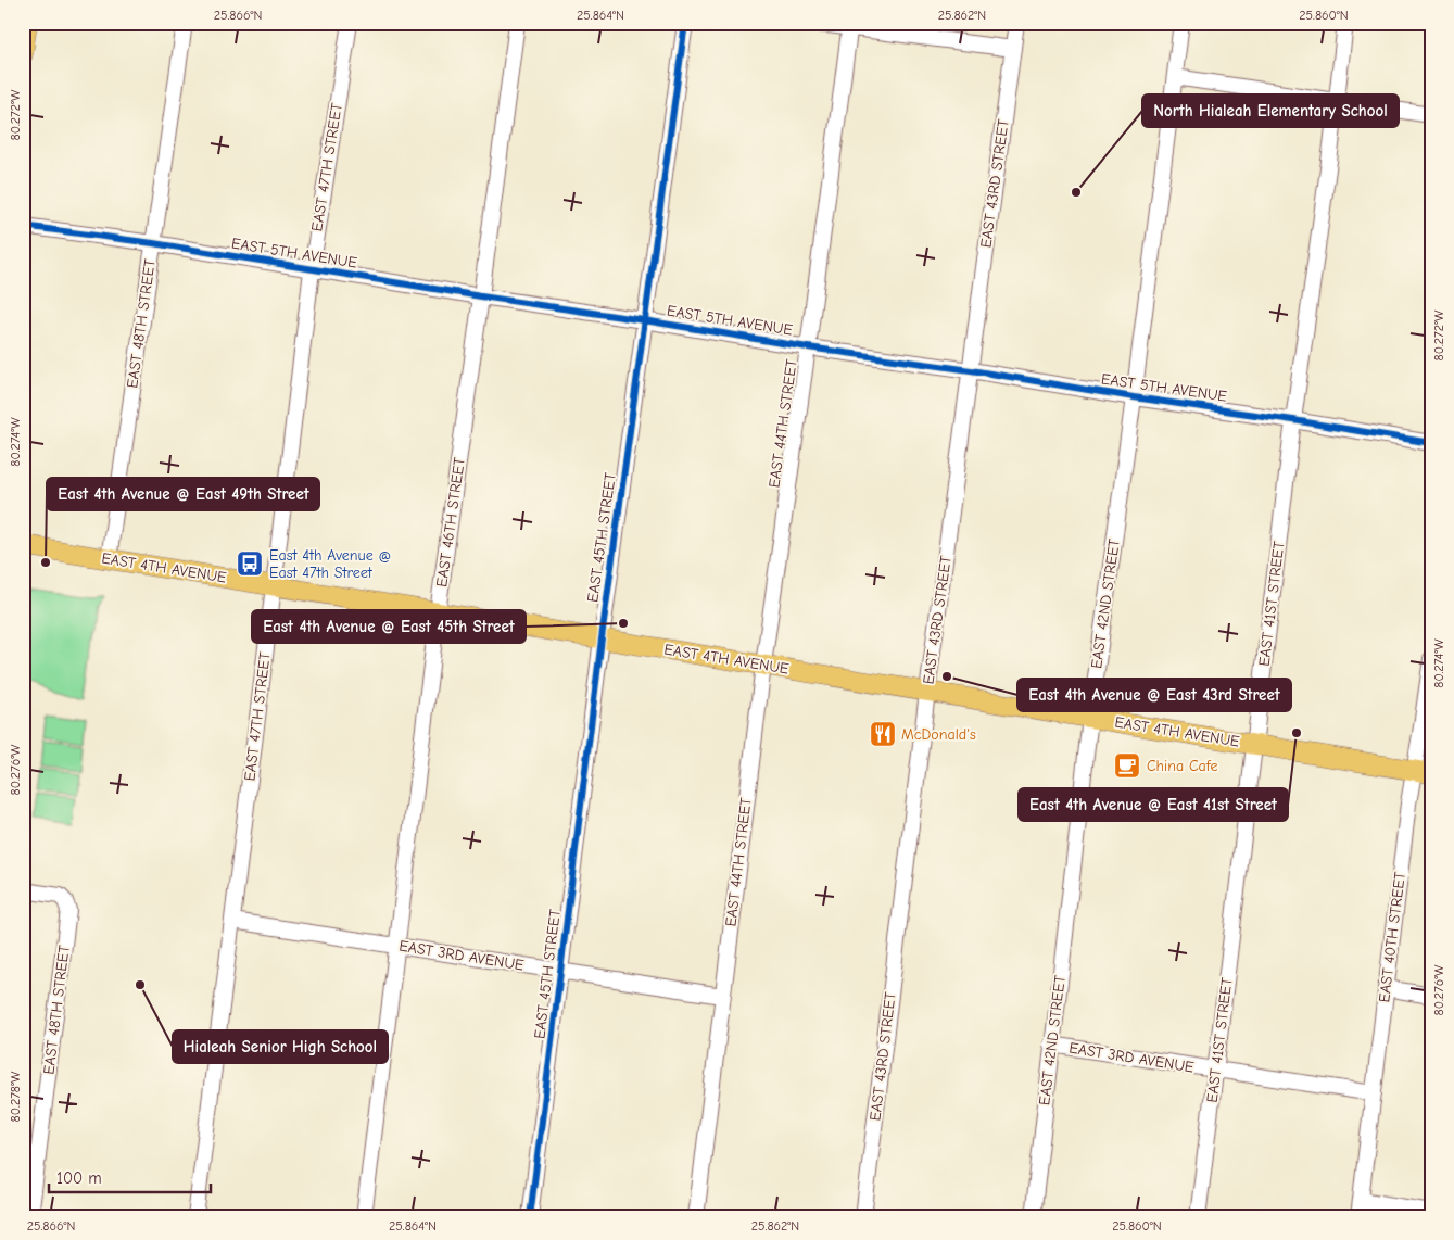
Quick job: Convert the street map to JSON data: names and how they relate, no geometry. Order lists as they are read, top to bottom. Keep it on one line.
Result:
{"streets":{"main road":["EAST 4TH AVENUE"],"street":["EAST 47TH STREET","EAST 43RD STREET","EAST 5TH AVENUE","EAST 48TH STREET","EAST 44TH STREET","EAST 46TH STREET","EAST 45TH STREET","EAST 42ND STREET","EAST 41ST STREET","EAST 40TH STREET","EAST 3RD AVENUE"]},"crossings":[["EAST 47TH STREET","EAST 5TH AVENUE"],["EAST 47TH STREET","EAST 4TH AVENUE"],["EAST 47TH STREET","EAST 3RD AVENUE"],["EAST 43RD STREET","EAST 5TH AVENUE"],["EAST 43RD STREET","EAST 4TH AVENUE"],["EAST 5TH AVENUE","EAST 48TH STREET"],["EAST 5TH AVENUE","EAST 44TH STREET"],["EAST 5TH AVENUE","EAST 46TH STREET"],["EAST 5TH AVENUE","EAST 45TH STREET"],["EAST 5TH AVENUE","EAST 42ND STREET"],["EAST 5TH AVENUE","EAST 41ST STREET"],["EAST 48TH STREET","EAST 4TH AVENUE"],["EAST 44TH STREET","EAST 4TH AVENUE"],["EAST 44TH STREET","EAST 3RD AVENUE"],["EAST 46TH STREET","EAST 4TH AVENUE"],["EAST 46TH STREET","EAST 3RD AVENUE"],["EAST 45TH STREET","EAST 4TH AVENUE"],["EAST 45TH STREET","EAST 3RD AVENUE"],["EAST 4TH AVENUE","EAST 42ND STREET"],["EAST 4TH AVENUE","EAST 41ST STREET"],["EAST 4TH AVENUE","EAST 40TH STREET"],["EAST 42ND STREET","EAST 3RD AVENUE"],["EAST 41ST STREET","EAST 3RD AVENUE"],["EAST 40TH STREET","EAST 3RD AVENUE"]],"places":{"other":["North Hialeah Elementary School","East 4th Avenue @ East 49th Street","East 4th Avenue @ East 45th Street","East 4th Avenue @ East 43rd Street","East 4th Avenue @ East 41st Street","Hialeah Senior High School"],"bus stop":["East 4th Avenue @ East 47th Street"],"restaurant":["McDonald's"],"cafe":["China Cafe"]},"scale_bar":"100 m","coordinates":["25.866°N","25.864°N","25.862°N","25.860°N","80.272°W","80.274°W","80.276°W","80.278°W"]}
